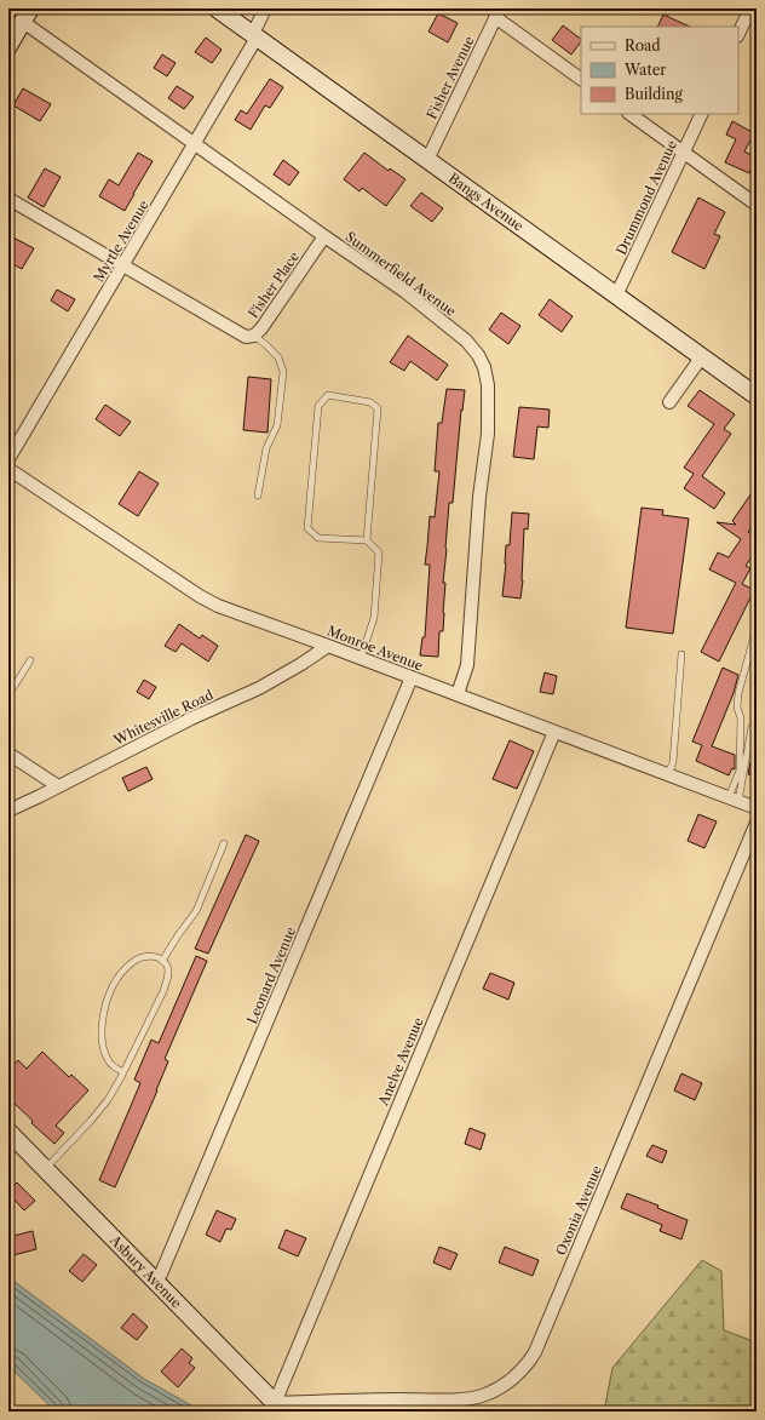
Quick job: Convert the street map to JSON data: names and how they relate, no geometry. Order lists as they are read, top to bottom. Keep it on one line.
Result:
{"streets":{"street":["Fisher Avenue","Drummond Avenue","Bangs Avenue","Myrtle Avenue","Summerfield Avenue","Fisher Place","Monroe Avenue","Whitesville Road","Leonard Avenue","Anelve Avenue","Oxonia Avenue","Asbury Avenue"]},"crossings":[["Fisher Avenue","Bangs Avenue"],["Drummond Avenue","Bangs Avenue"],["Bangs Avenue","Myrtle Avenue"],["Myrtle Avenue","Summerfield Avenue"],["Myrtle Avenue","Fisher Place"],["Summerfield Avenue","Fisher Place"],["Summerfield Avenue","Monroe Avenue"],["Monroe Avenue","Whitesville Road"],["Monroe Avenue","Leonard Avenue"],["Monroe Avenue","Anelve Avenue"],["Leonard Avenue","Asbury Avenue"],["Anelve Avenue","Oxonia Avenue"],["Anelve Avenue","Asbury Avenue"],["Oxonia Avenue","Asbury Avenue"]],"legend":["Road","Water","Building"]}
